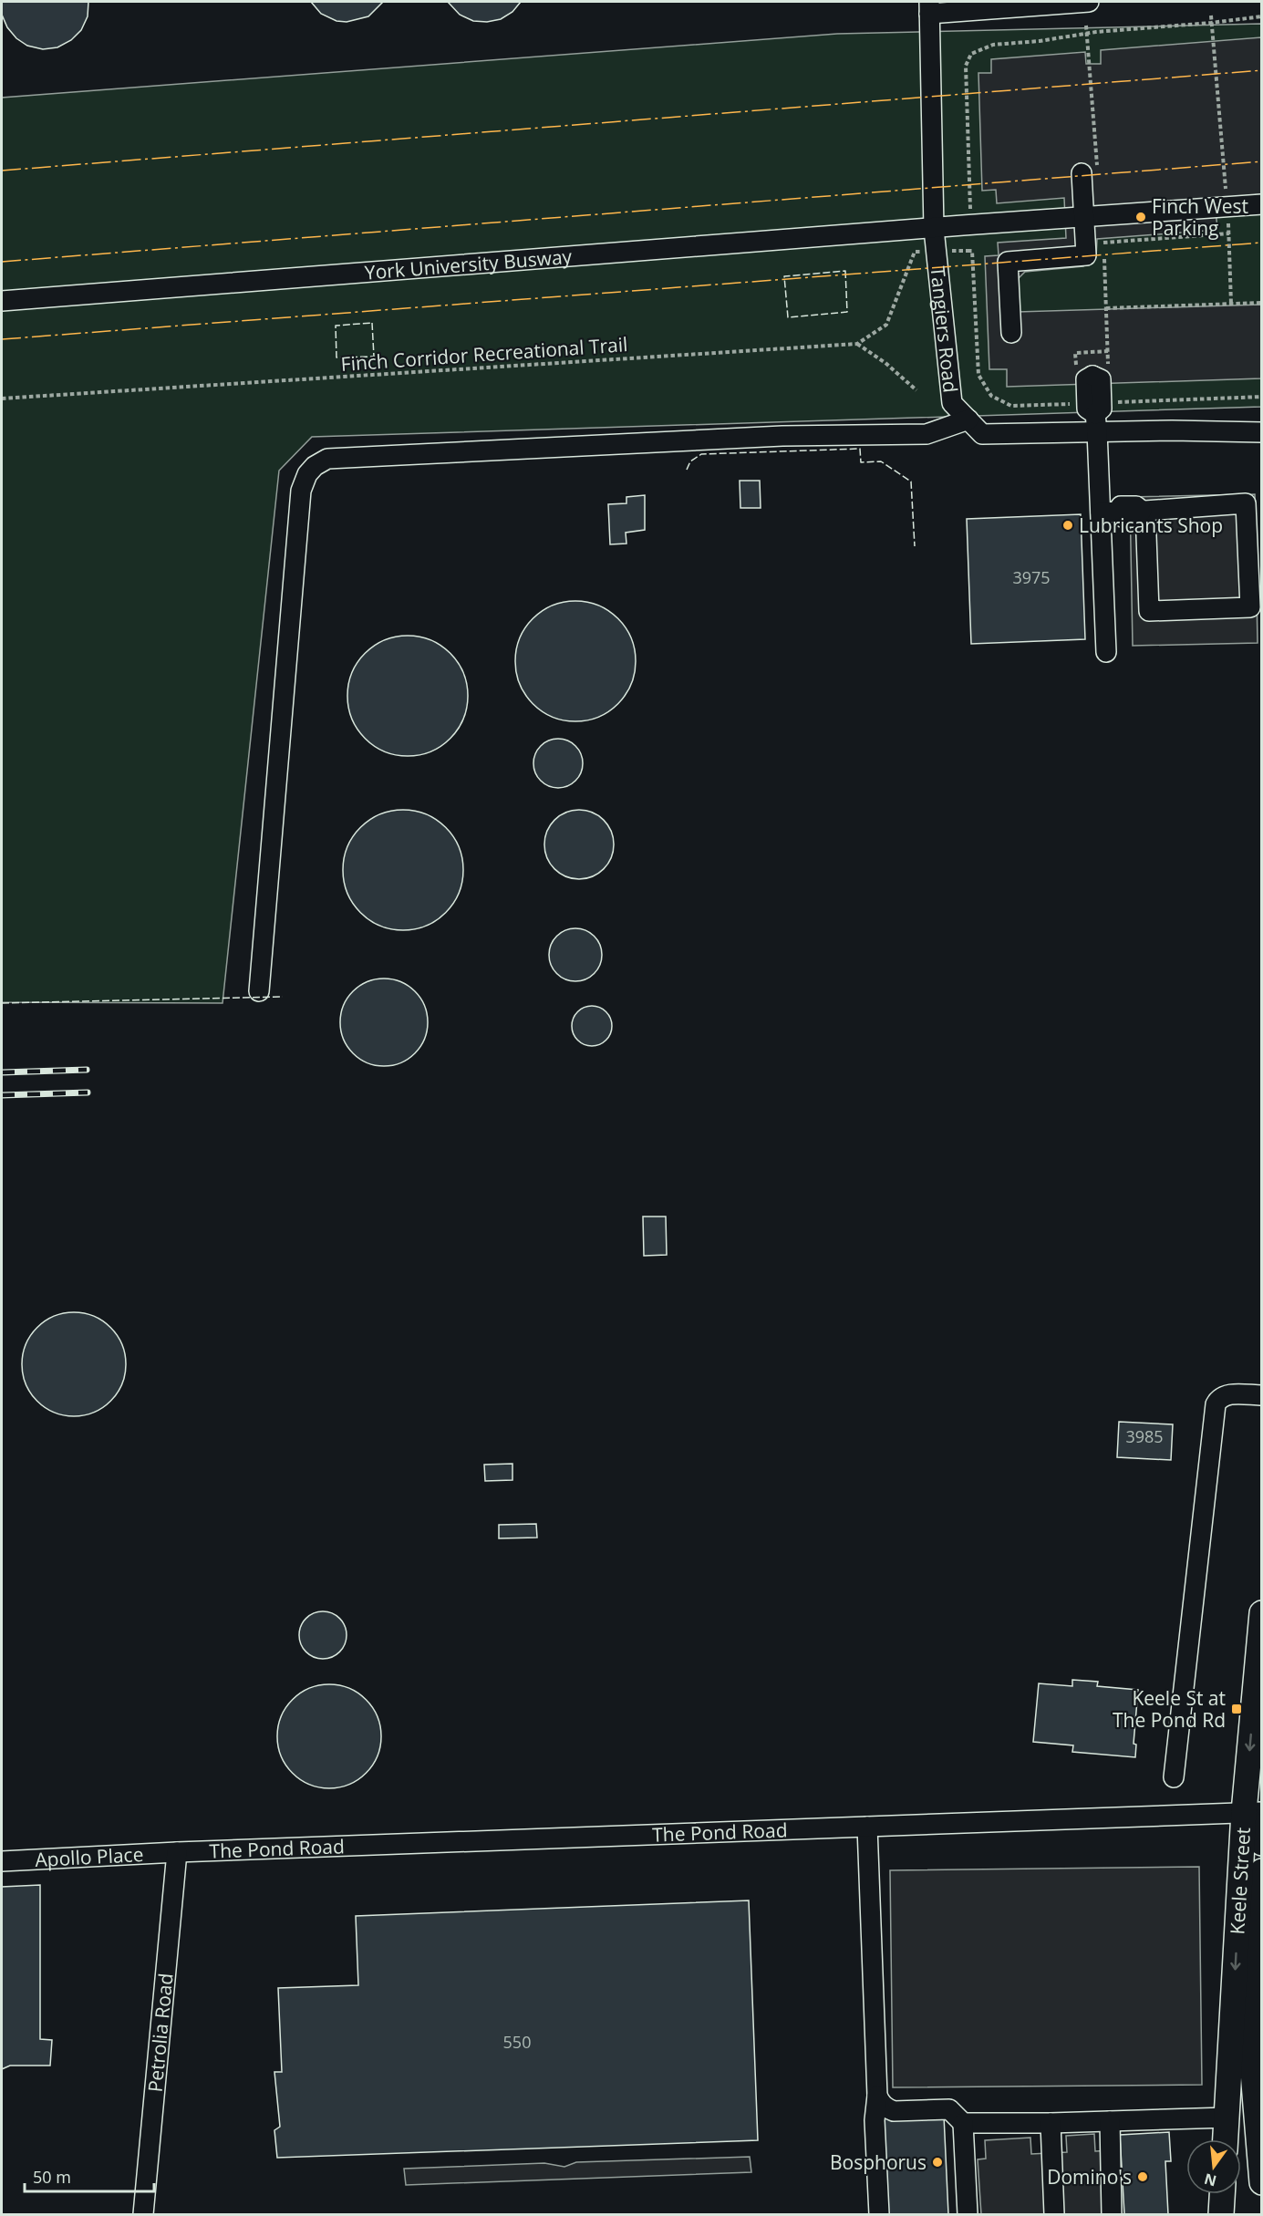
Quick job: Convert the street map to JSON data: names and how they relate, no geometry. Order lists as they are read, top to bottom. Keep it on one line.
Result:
{"streets":{"main road":["Keele Street"],"street":["York University Busway","Tangiers Road","The Pond Road","Apollo Place","Petrolia Road"],"path":["Finch Corridor Recreational Trail"]},"crossings":[["York University Busway","Tangiers Road"],["The Pond Road","Apollo Place"],["The Pond Road","Keele Street"],["The Pond Road","Petrolia Road"],["Apollo Place","Petrolia Road"]],"places":{"other":["Finch West Parking","Lubricants Shop","Bosphorus","Domino's"],"transit":["Keele St at The Pond Rd"]},"house_numbers":["3975","3985","550"],"scale_bar":"50 m","north":"bottom"}
